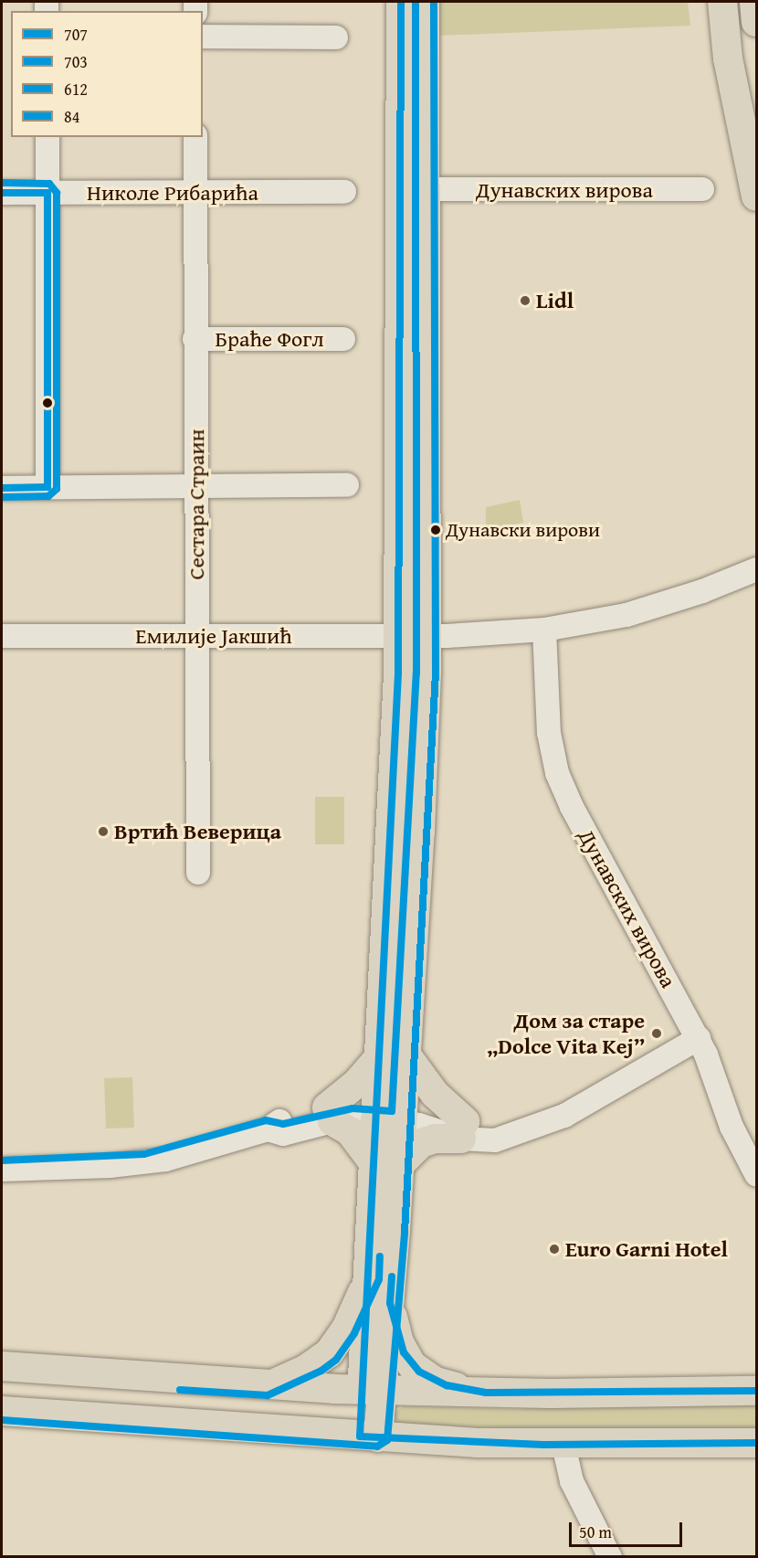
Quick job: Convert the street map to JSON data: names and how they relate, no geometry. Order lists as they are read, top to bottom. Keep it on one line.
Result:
{"streets":{"street":["Дунавских вирова","Николе Рибарића","Браће Фогл","Сестара Страин","Емилије Јакшић"]},"crossings":[["Николе Рибарића","Сестара Страин"],["Браће Фогл","Сестара Страин"],["Сестара Страин","Емилије Јакшић"]],"places":["Lidl","Дунавски вирови","Вртић Веверица","Дом за старе „Dolce Vita Kej”","Euro Garni Hotel"],"lines":["transit line 707","transit line 703","transit line 612","transit line 84"],"legend":["707","703","612","84"],"scale_bar":"50 m"}
